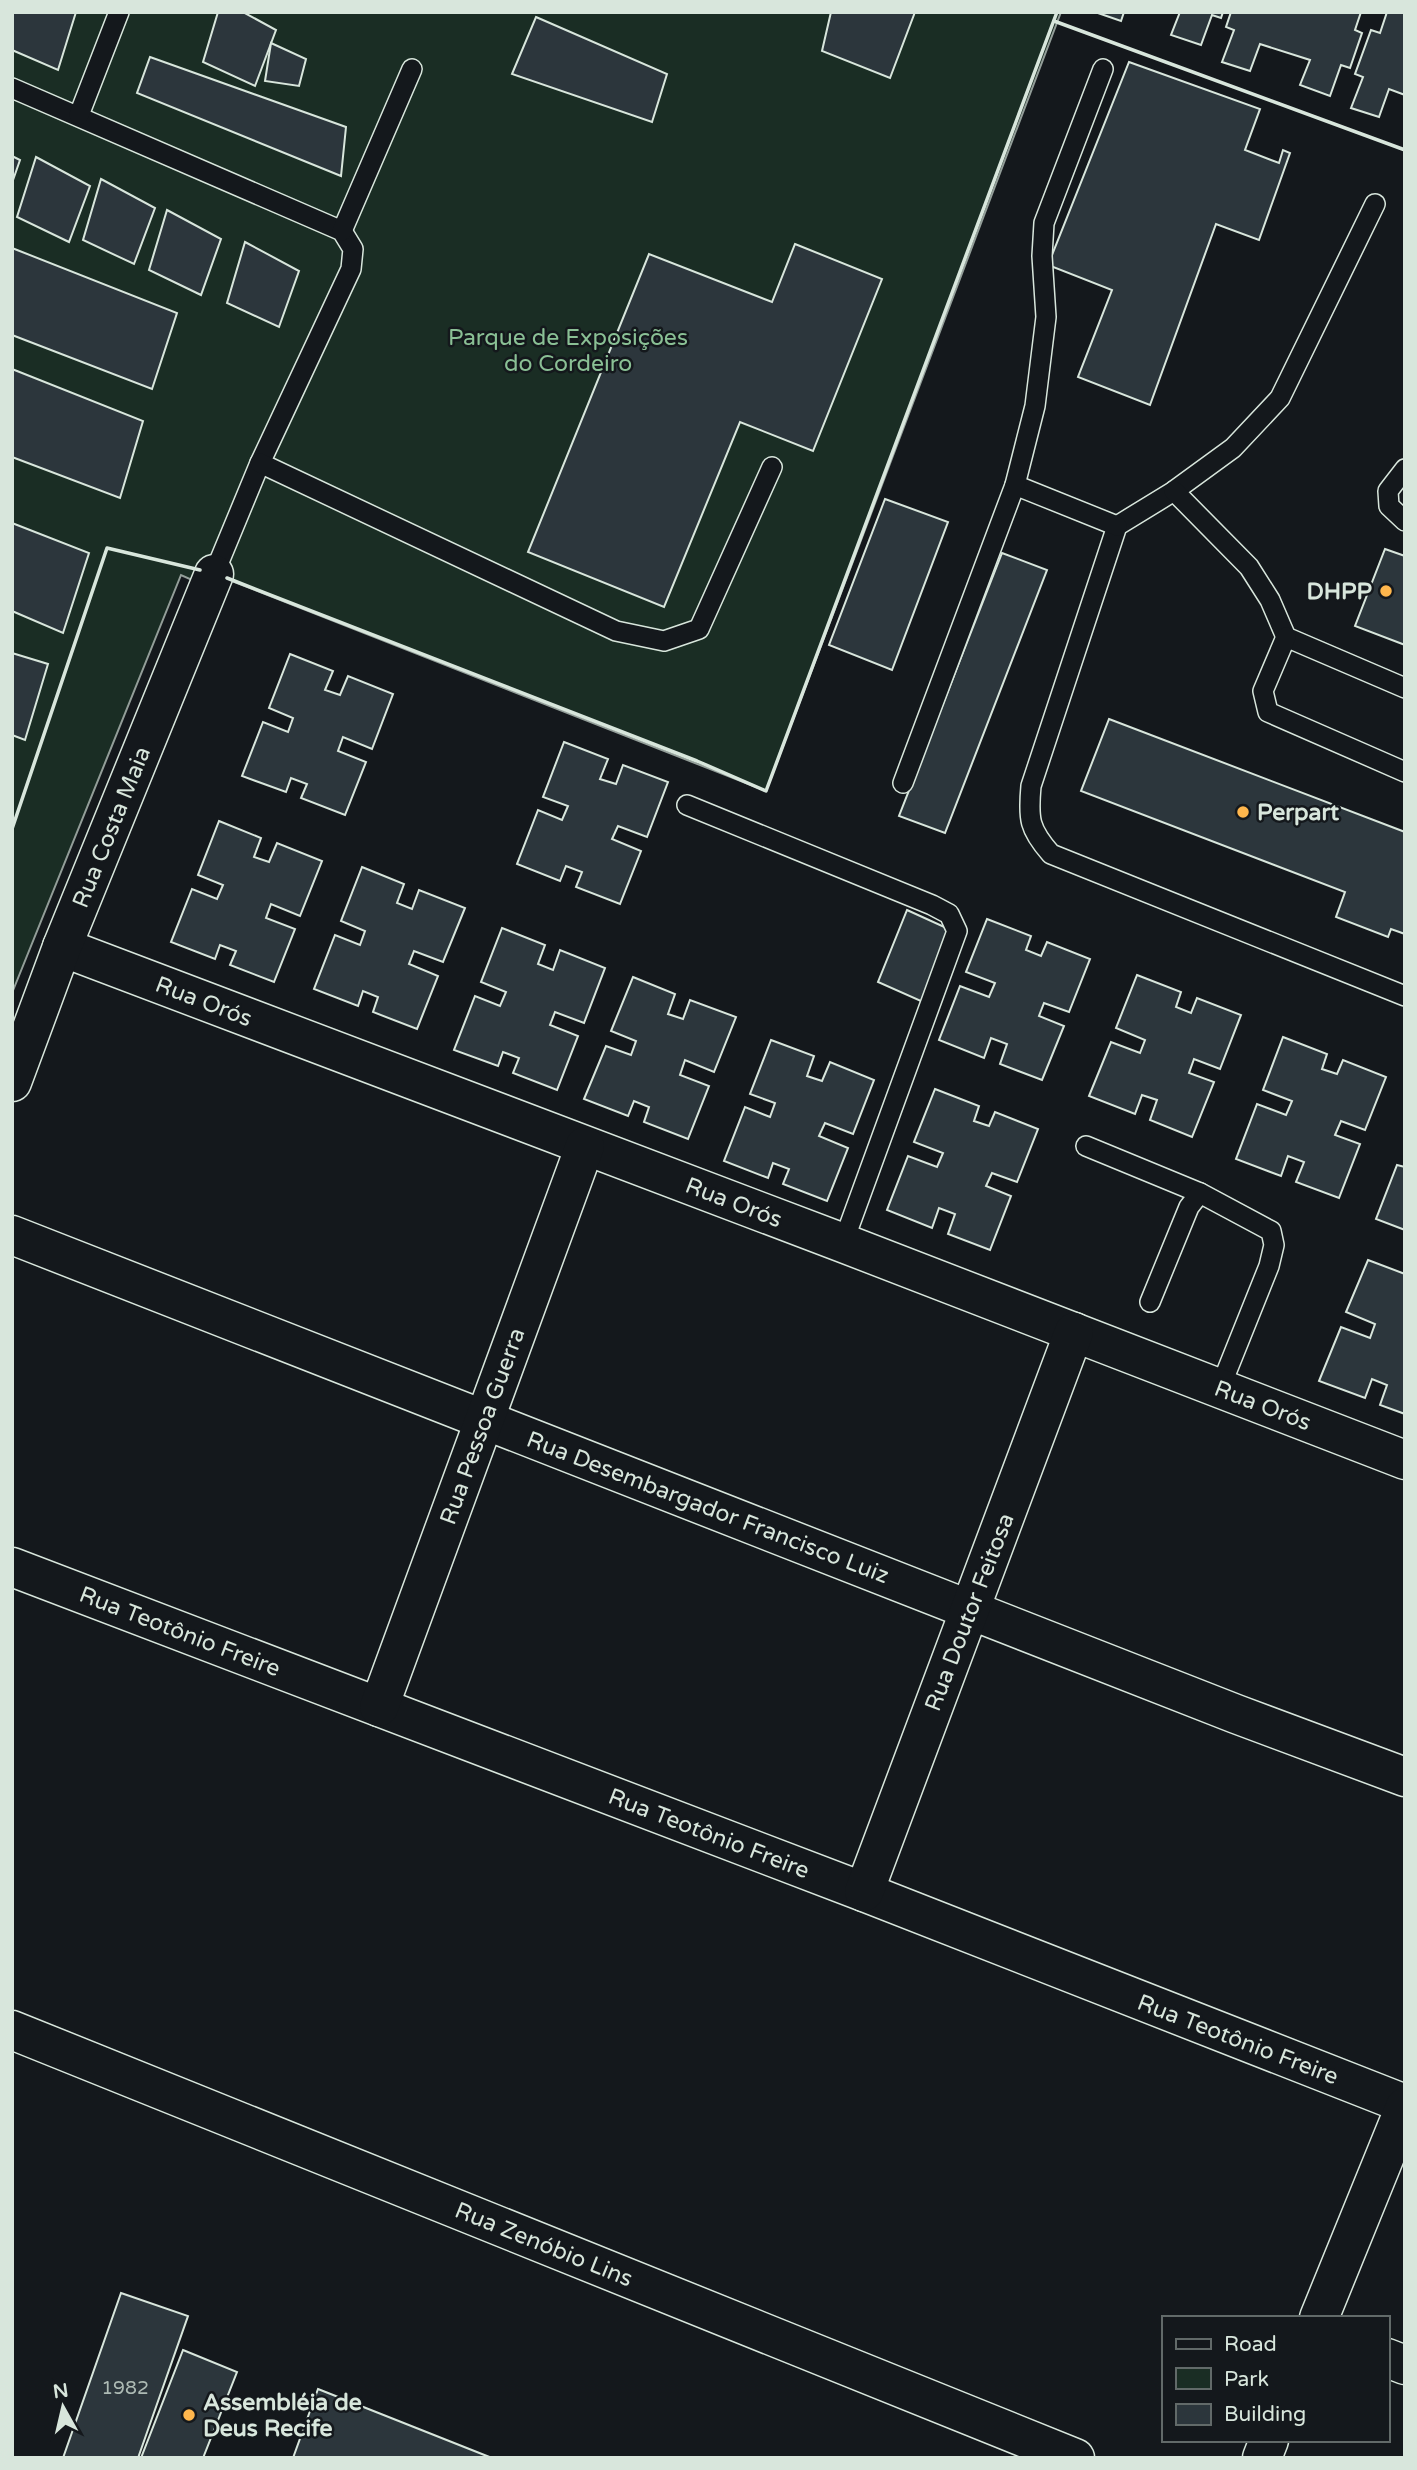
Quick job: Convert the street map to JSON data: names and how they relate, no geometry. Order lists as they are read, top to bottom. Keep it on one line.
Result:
{"streets":{"street":["Rua Costa Maia","Rua Orós","Rua Pessoa Guerra","Rua Desembargador Francisco Luiz","Rua Doutor Feitosa","Rua Teotônio Freire","Rua Zenóbio Lins"]},"crossings":[["Rua Costa Maia","Rua Orós"],["Rua Orós","Rua Pessoa Guerra"],["Rua Orós","Rua Doutor Feitosa"],["Rua Pessoa Guerra","Rua Desembargador Francisco Luiz"],["Rua Pessoa Guerra","Rua Teotônio Freire"],["Rua Desembargador Francisco Luiz","Rua Doutor Feitosa"],["Rua Doutor Feitosa","Rua Teotônio Freire"]],"parks":["Parque de Exposições do Cordeiro"],"places":["DHPP","Perpart","Assembléia de Deus Recife"],"house_numbers":["1982"],"legend":["Road","Park","Building"],"north":"top"}
